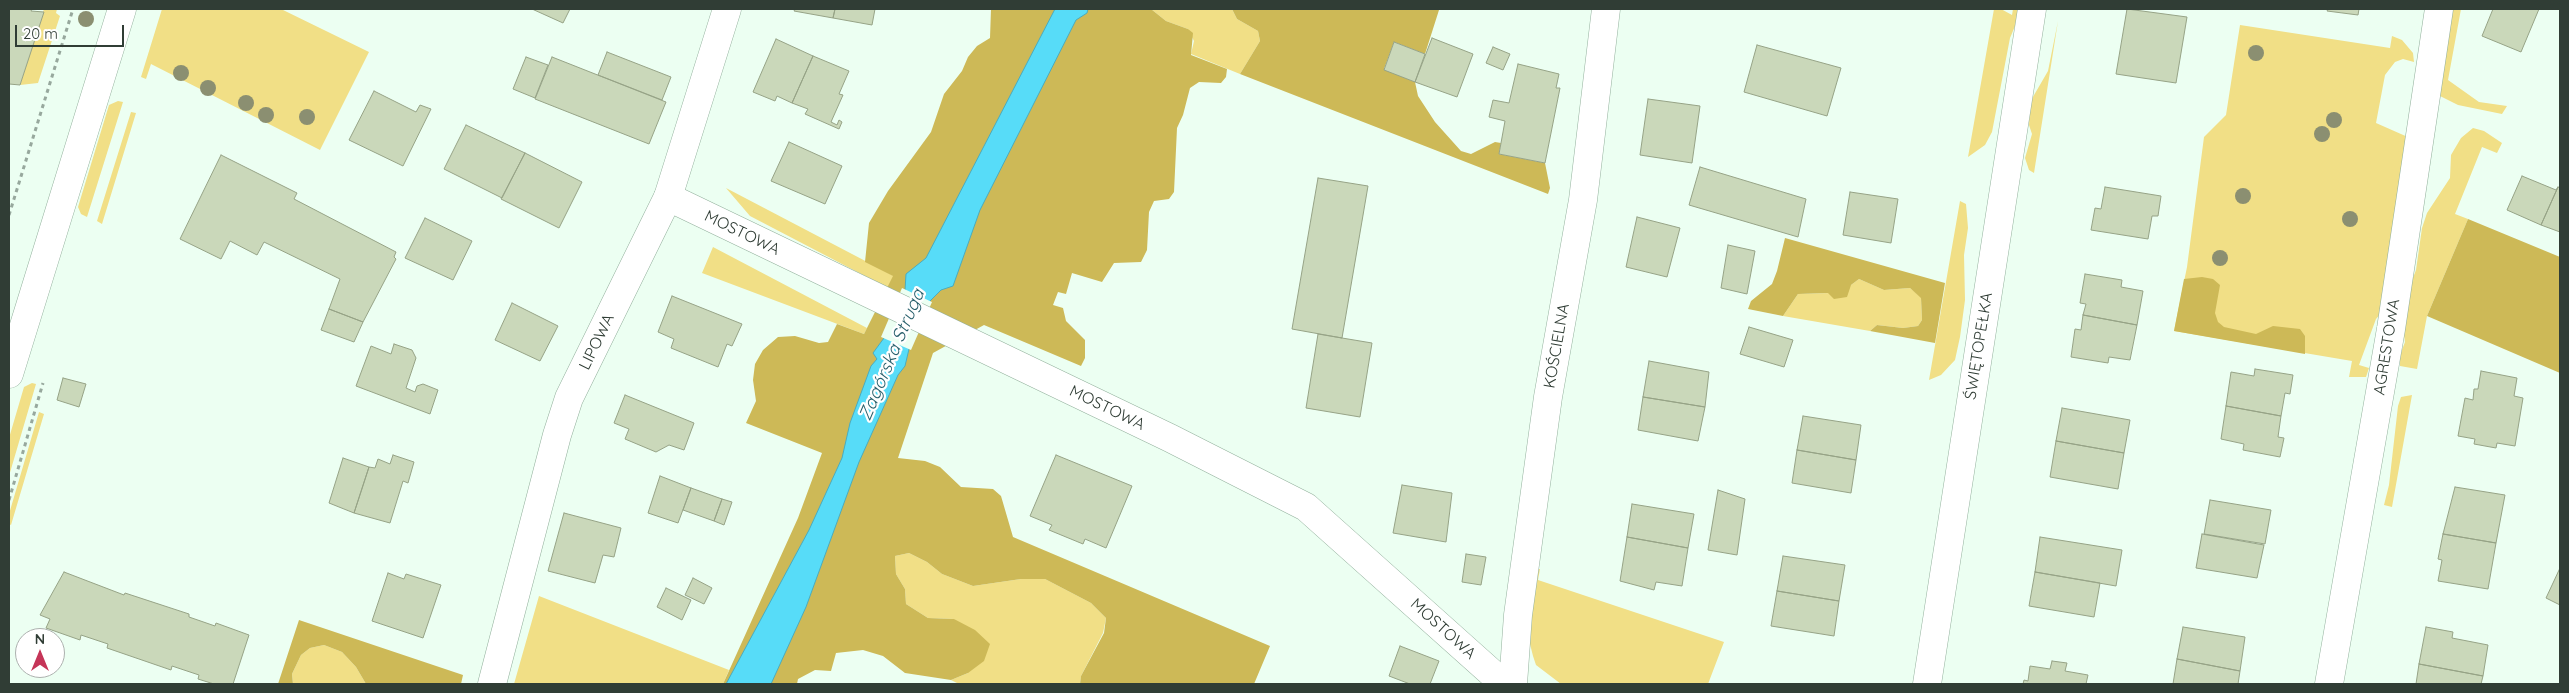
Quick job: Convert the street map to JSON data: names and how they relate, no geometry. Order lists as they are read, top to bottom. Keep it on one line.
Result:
{"streets":{"street":["MOSTOWA","LIPOWA","KOŚCIELNA","ŚWIĘTOPEŁKA","AGRESTOWA"]},"crossings":[["MOSTOWA","LIPOWA"]],"water":["Zagórska Struga"],"scale_bar":"20 m","north":"top"}
